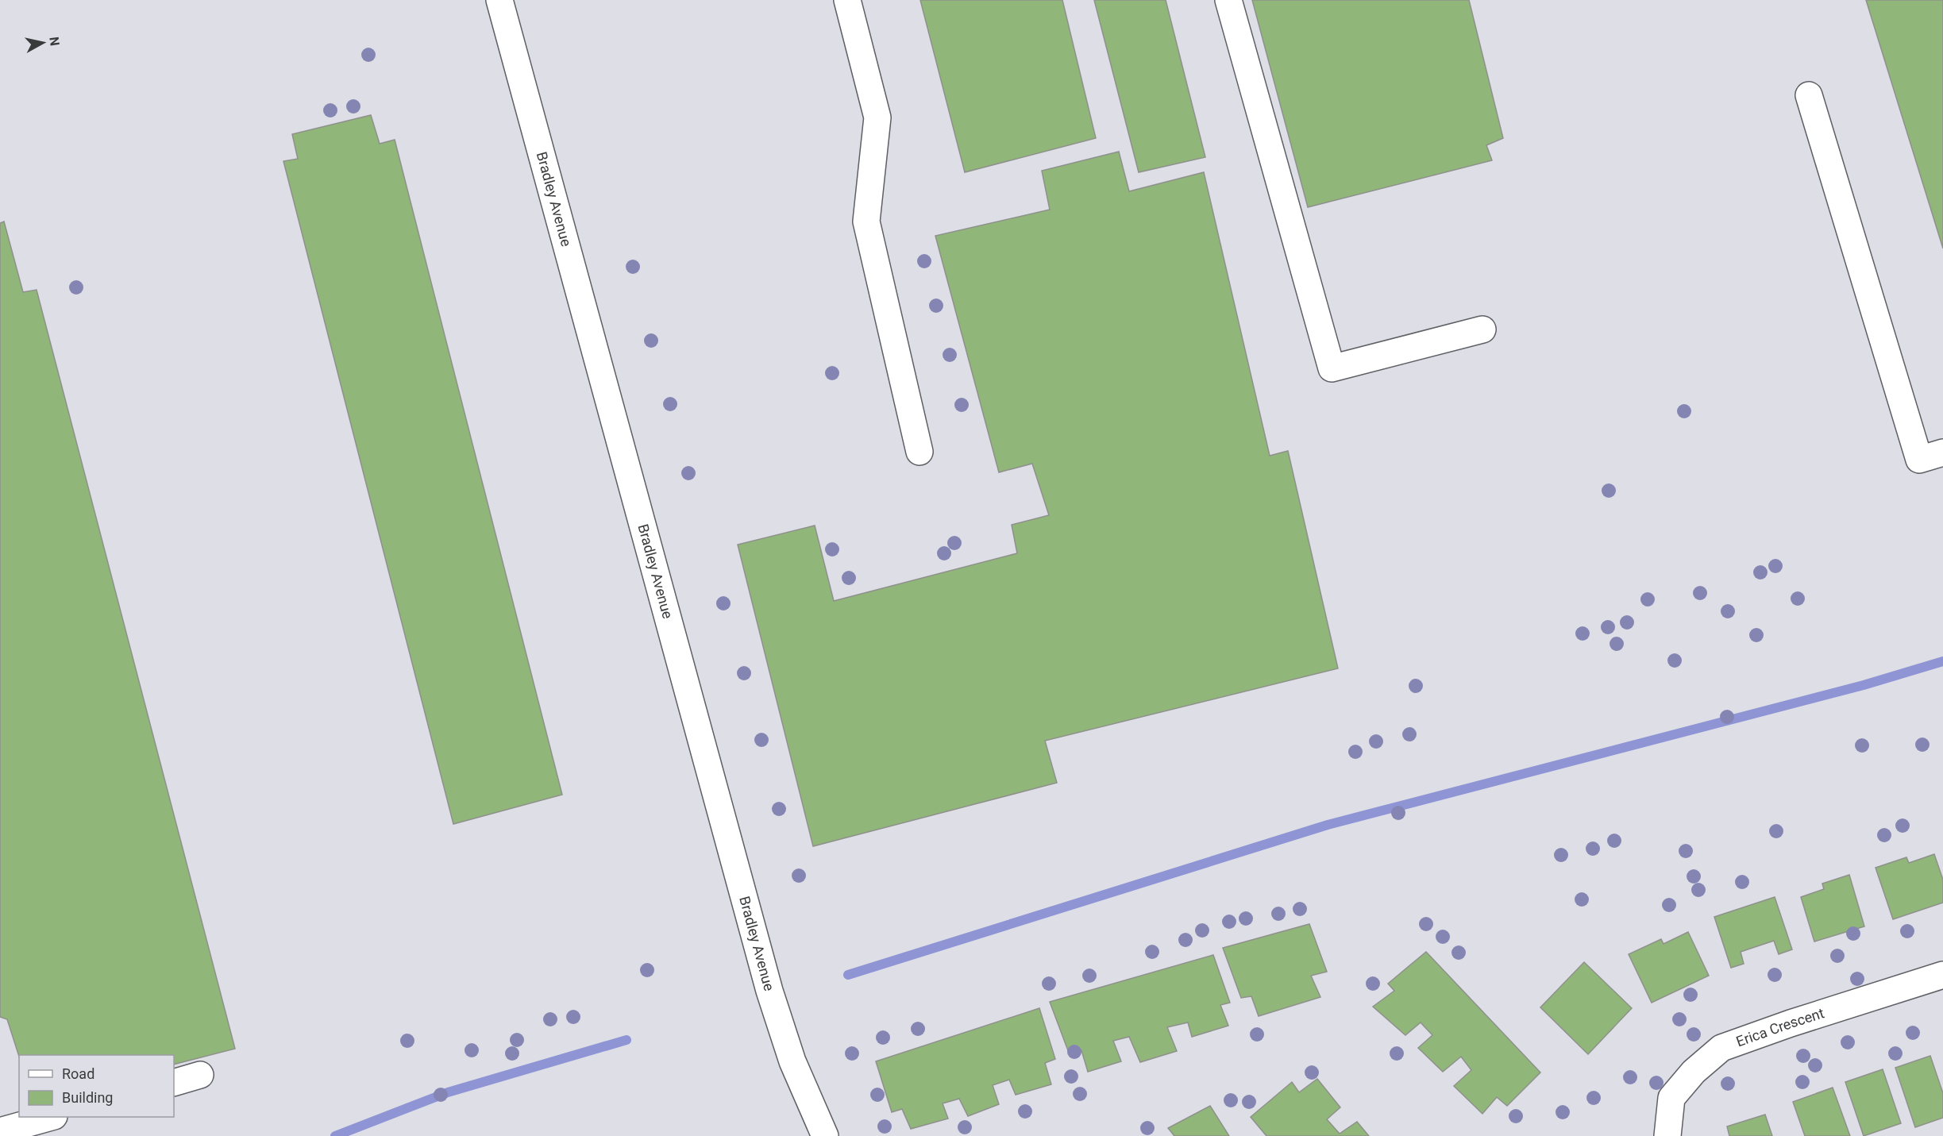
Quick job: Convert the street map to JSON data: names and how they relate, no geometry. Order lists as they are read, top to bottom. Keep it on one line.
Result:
{"streets":{"main road":["Bradley Avenue","Erica Crescent"]},"legend":["Road","Building"],"north":"right"}
